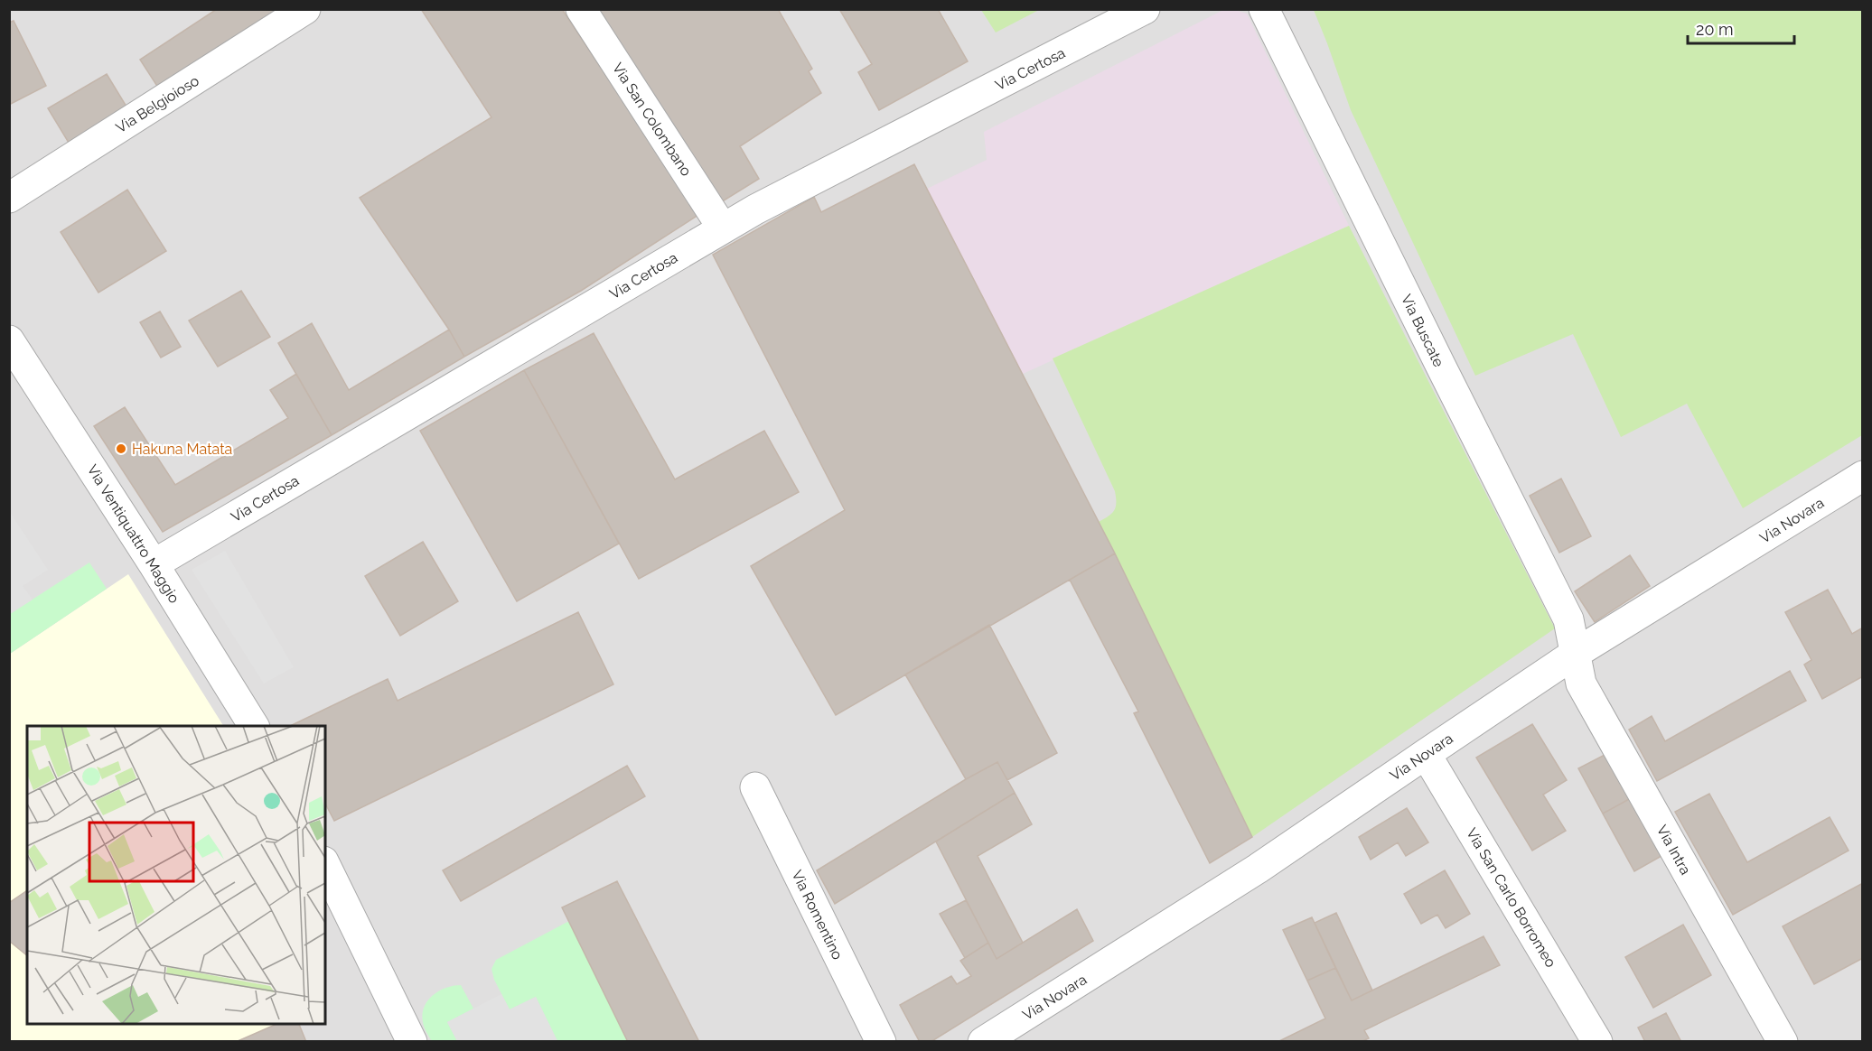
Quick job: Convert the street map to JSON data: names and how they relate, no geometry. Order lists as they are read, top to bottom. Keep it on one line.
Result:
{"streets":{"street":["Via Certosa","Via Belgioioso","Via San Colombano","Via Buscate","Via Novara","Via Ventiquattro Maggio","Via Intra","Via San Carlo Borromeo","Via Romentino"]},"crossings":[["Via Certosa","Via San Colombano"],["Via Certosa","Via Ventiquattro Maggio"],["Via Buscate","Via Novara"],["Via Buscate","Via Intra"],["Via Novara","Via Intra"],["Via Novara","Via San Carlo Borromeo"]],"places":["Hakuna Matata"],"scale_bar":"20 m"}
